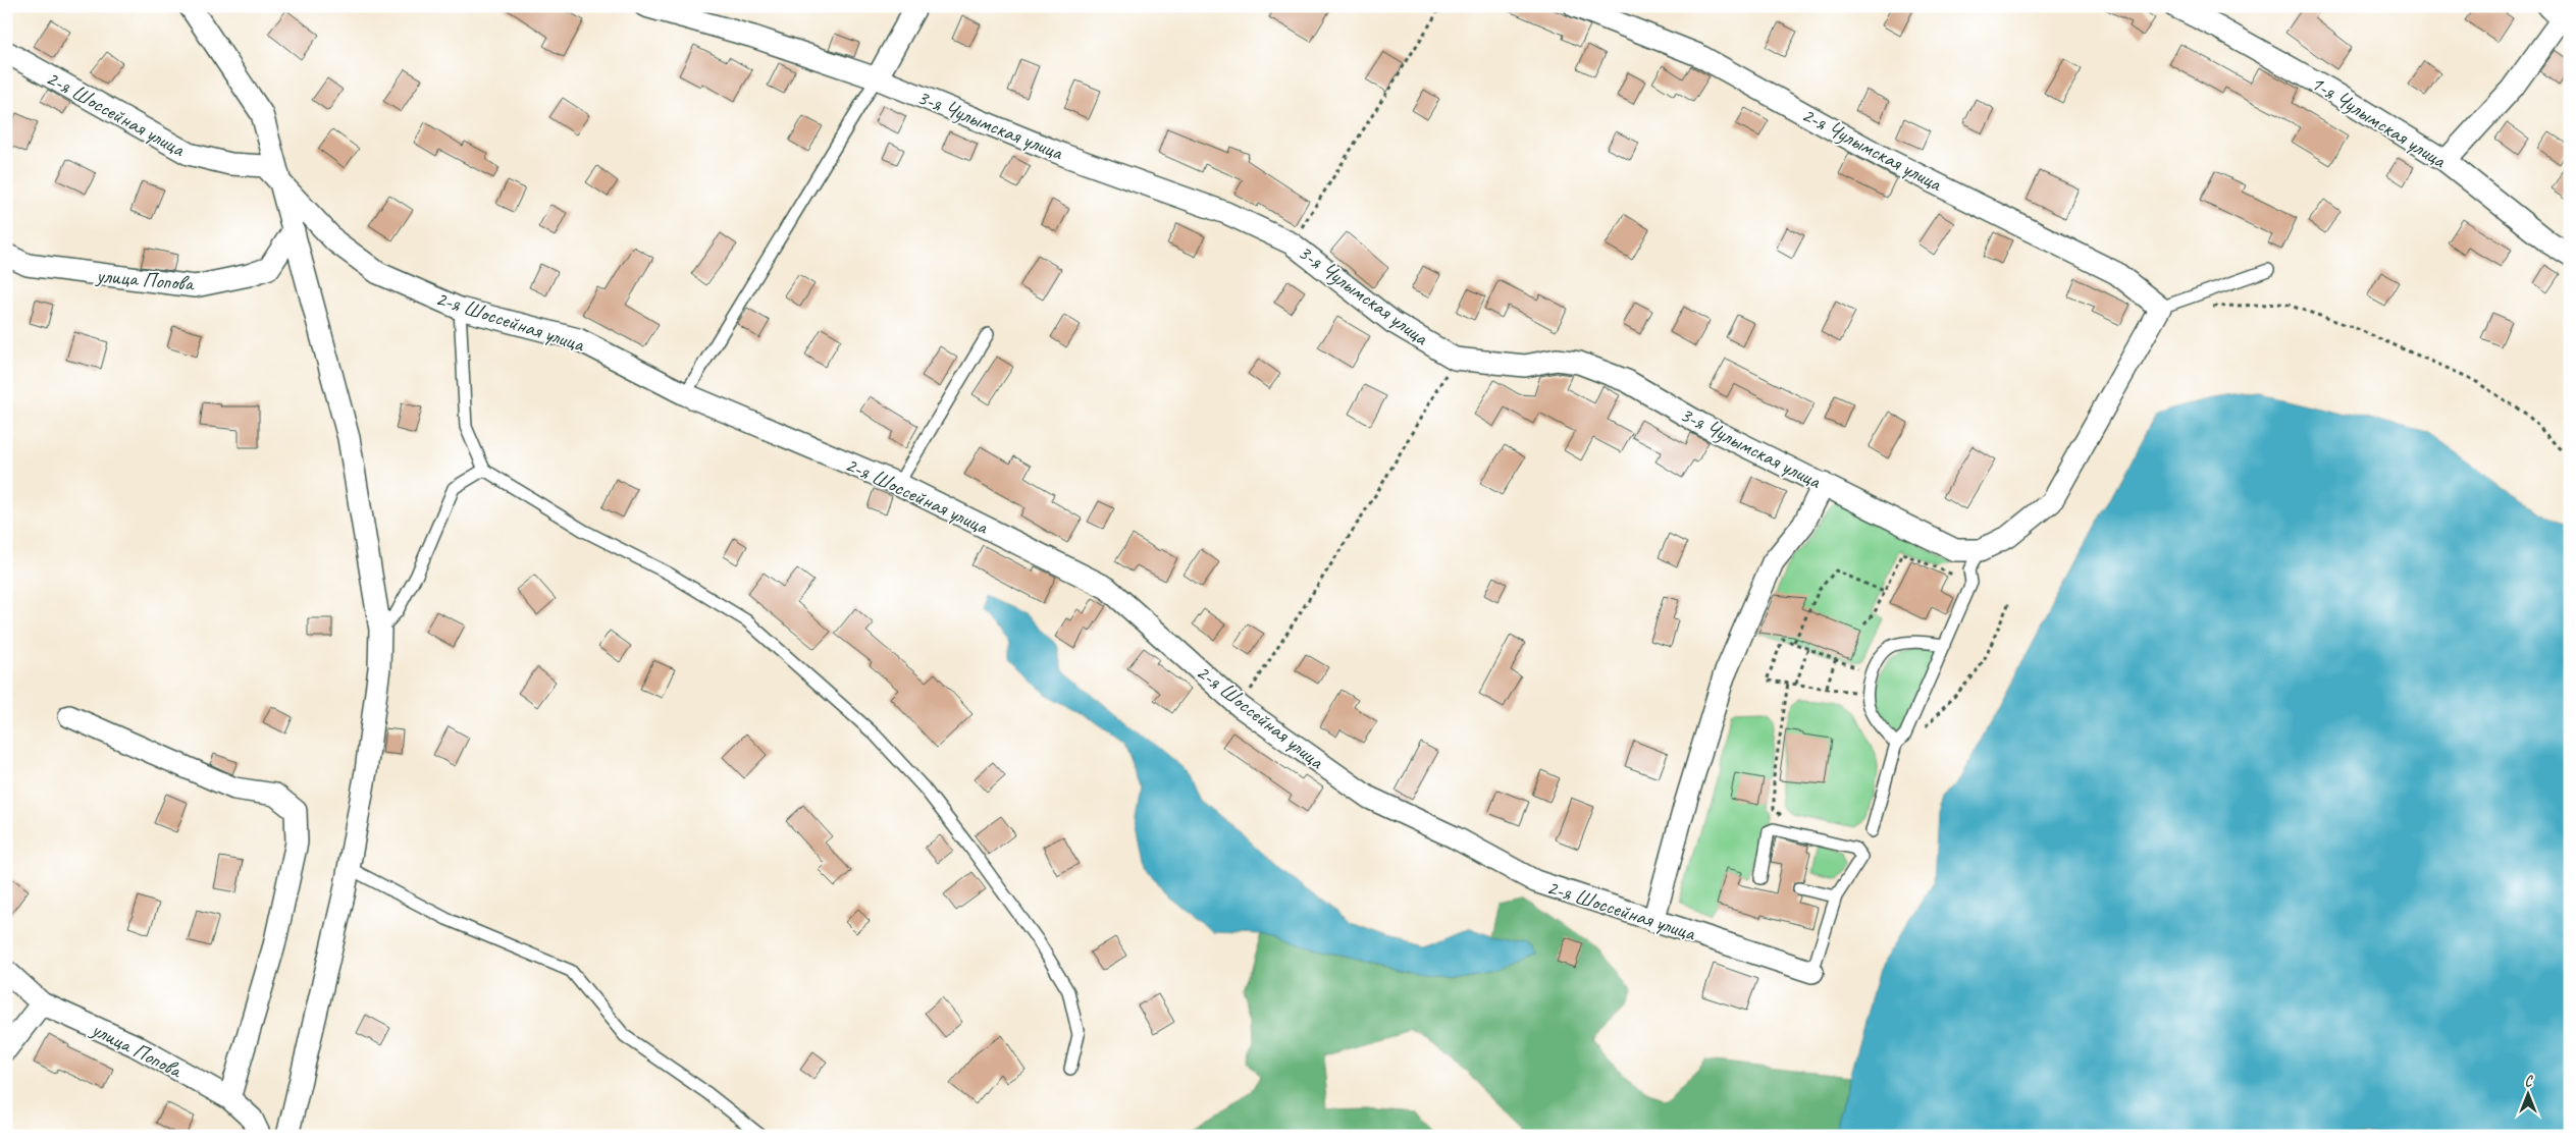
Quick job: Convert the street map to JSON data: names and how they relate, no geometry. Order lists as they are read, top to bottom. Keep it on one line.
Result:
{"streets":{"street":["2-я Шоссейная улица","1-я Чулымская улица","3-я Чулымская улица","2-я Чулымская улица","улица Попова"]},"crossings":[["3-я Чулымская улица","2-я Чулымская улица"]],"north":"top"}
